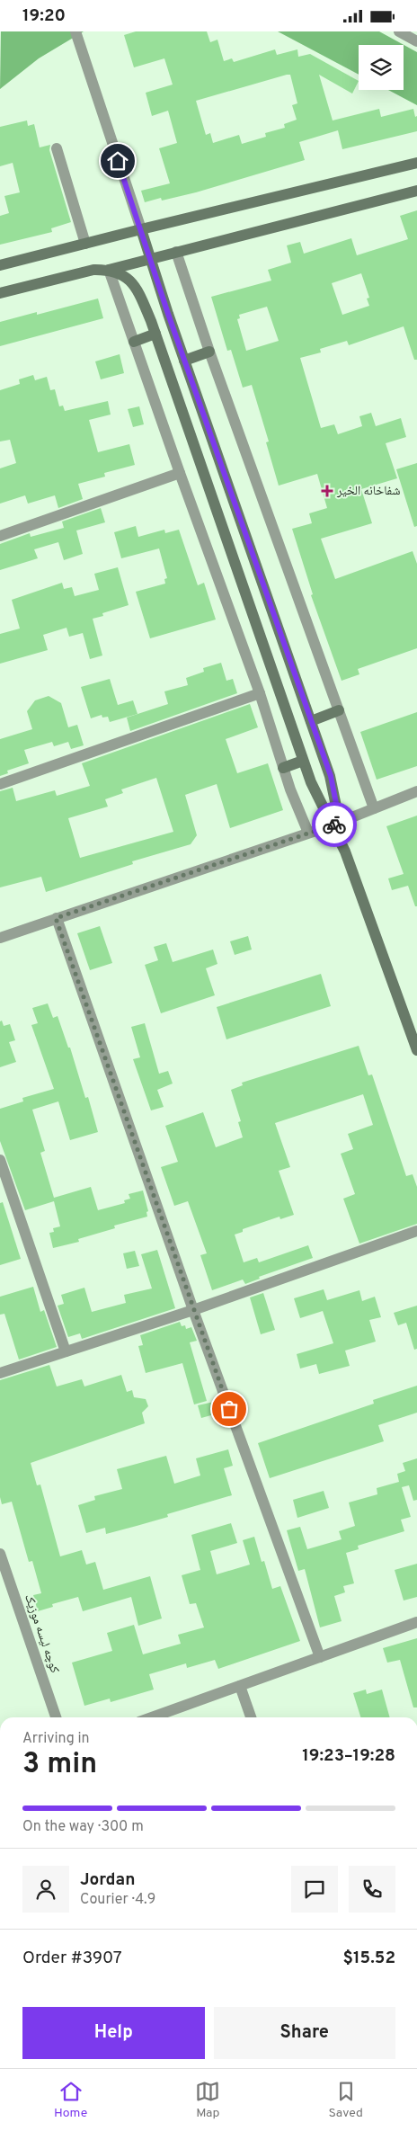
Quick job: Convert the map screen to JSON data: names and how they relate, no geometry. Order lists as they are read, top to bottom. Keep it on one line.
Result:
{"streets":{"street":["کوچه لیسه موزیک"]},"places":{"health":["شفاخانه الخیر"]},"page":{"status":"19:20","heading":["3 min","Arriving in","19:23–19:28"],"panel":["Jordan","Courier · 4.9","Order #3907","$15.52"],"bar":"On the way · 300 m","buttons":["Help","Share"],"tabs":["Home","Map","Saved"]}}
